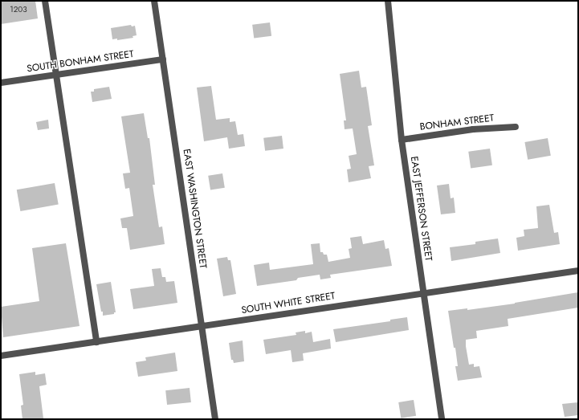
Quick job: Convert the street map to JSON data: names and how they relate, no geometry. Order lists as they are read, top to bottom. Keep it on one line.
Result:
{"streets":{"street":["SOUTH BONHAM STREET","BONHAM STREET","EAST WASHINGTON STREET","EAST JEFFERSON STREET","SOUTH WHITE STREET"]},"crossings":[["SOUTH BONHAM STREET","EAST WASHINGTON STREET"],["BONHAM STREET","EAST JEFFERSON STREET"],["EAST WASHINGTON STREET","SOUTH WHITE STREET"],["EAST JEFFERSON STREET","SOUTH WHITE STREET"]],"house_numbers":["1203"]}
